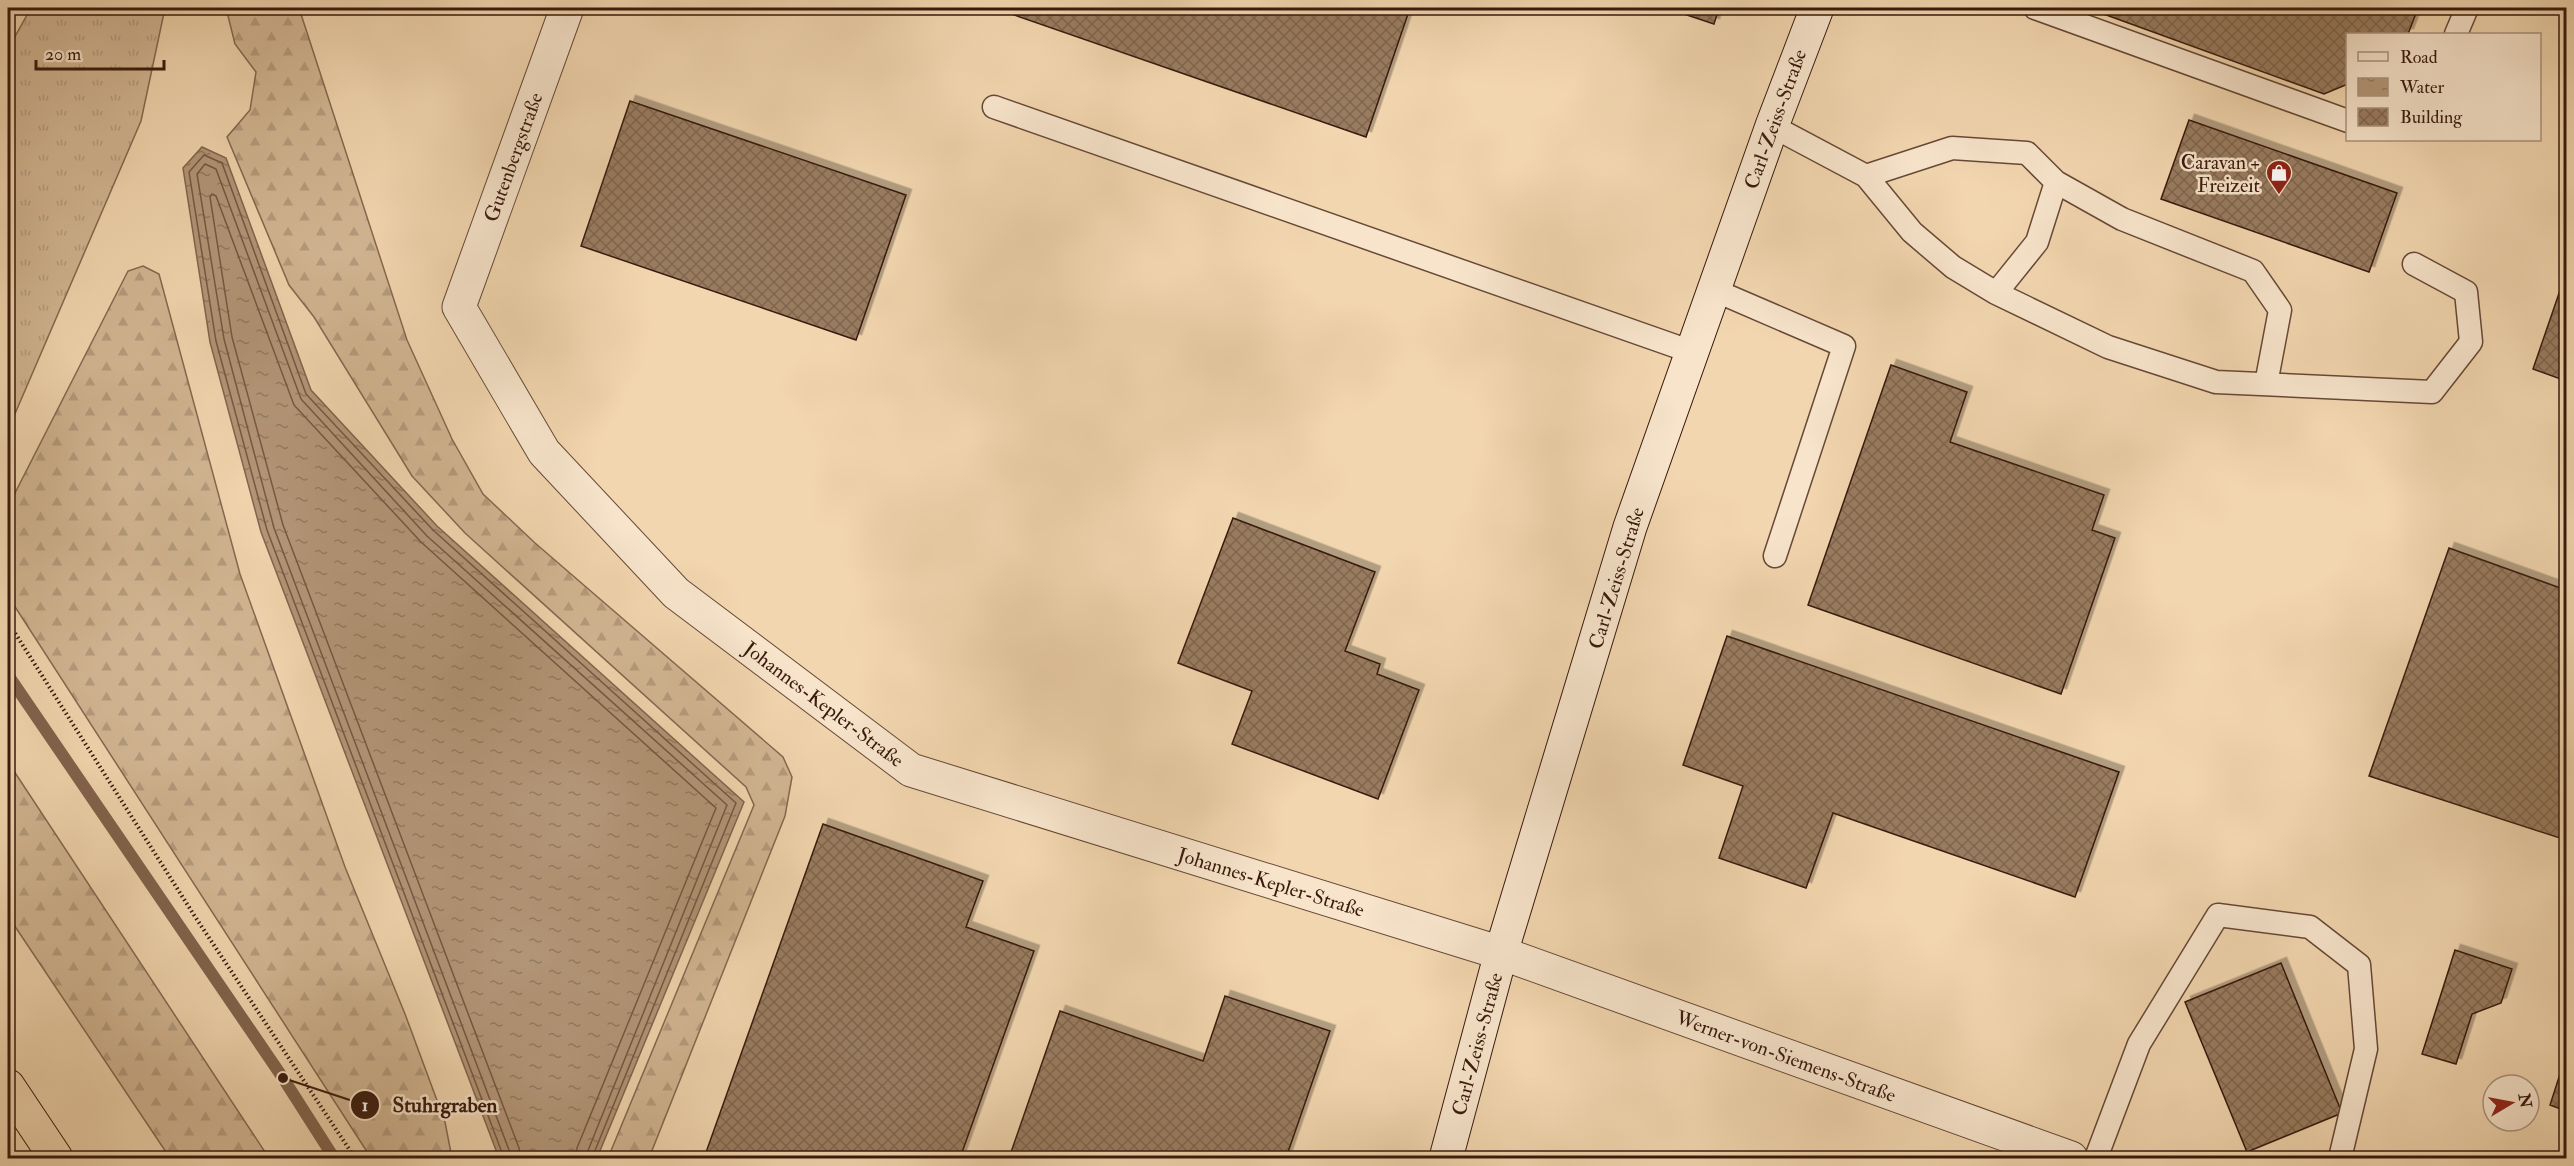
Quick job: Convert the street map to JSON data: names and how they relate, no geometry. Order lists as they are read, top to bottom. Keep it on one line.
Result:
{"streets":{"street":["Carl-Zeiss-Straße","Gutenbergstraße","Johannes-Kepler-Straße","Werner-von-Siemens-Straße"]},"crossings":[["Carl-Zeiss-Straße","Johannes-Kepler-Straße"],["Carl-Zeiss-Straße","Werner-von-Siemens-Straße"],["Gutenbergstraße","Johannes-Kepler-Straße"],["Johannes-Kepler-Straße","Werner-von-Siemens-Straße"]],"places":{"shop":["Caravan + Freizeit"],"other":["Stuhrgraben"]},"legend":["Road","Water","Building"],"scale_bar":"20 m","north":"right"}
